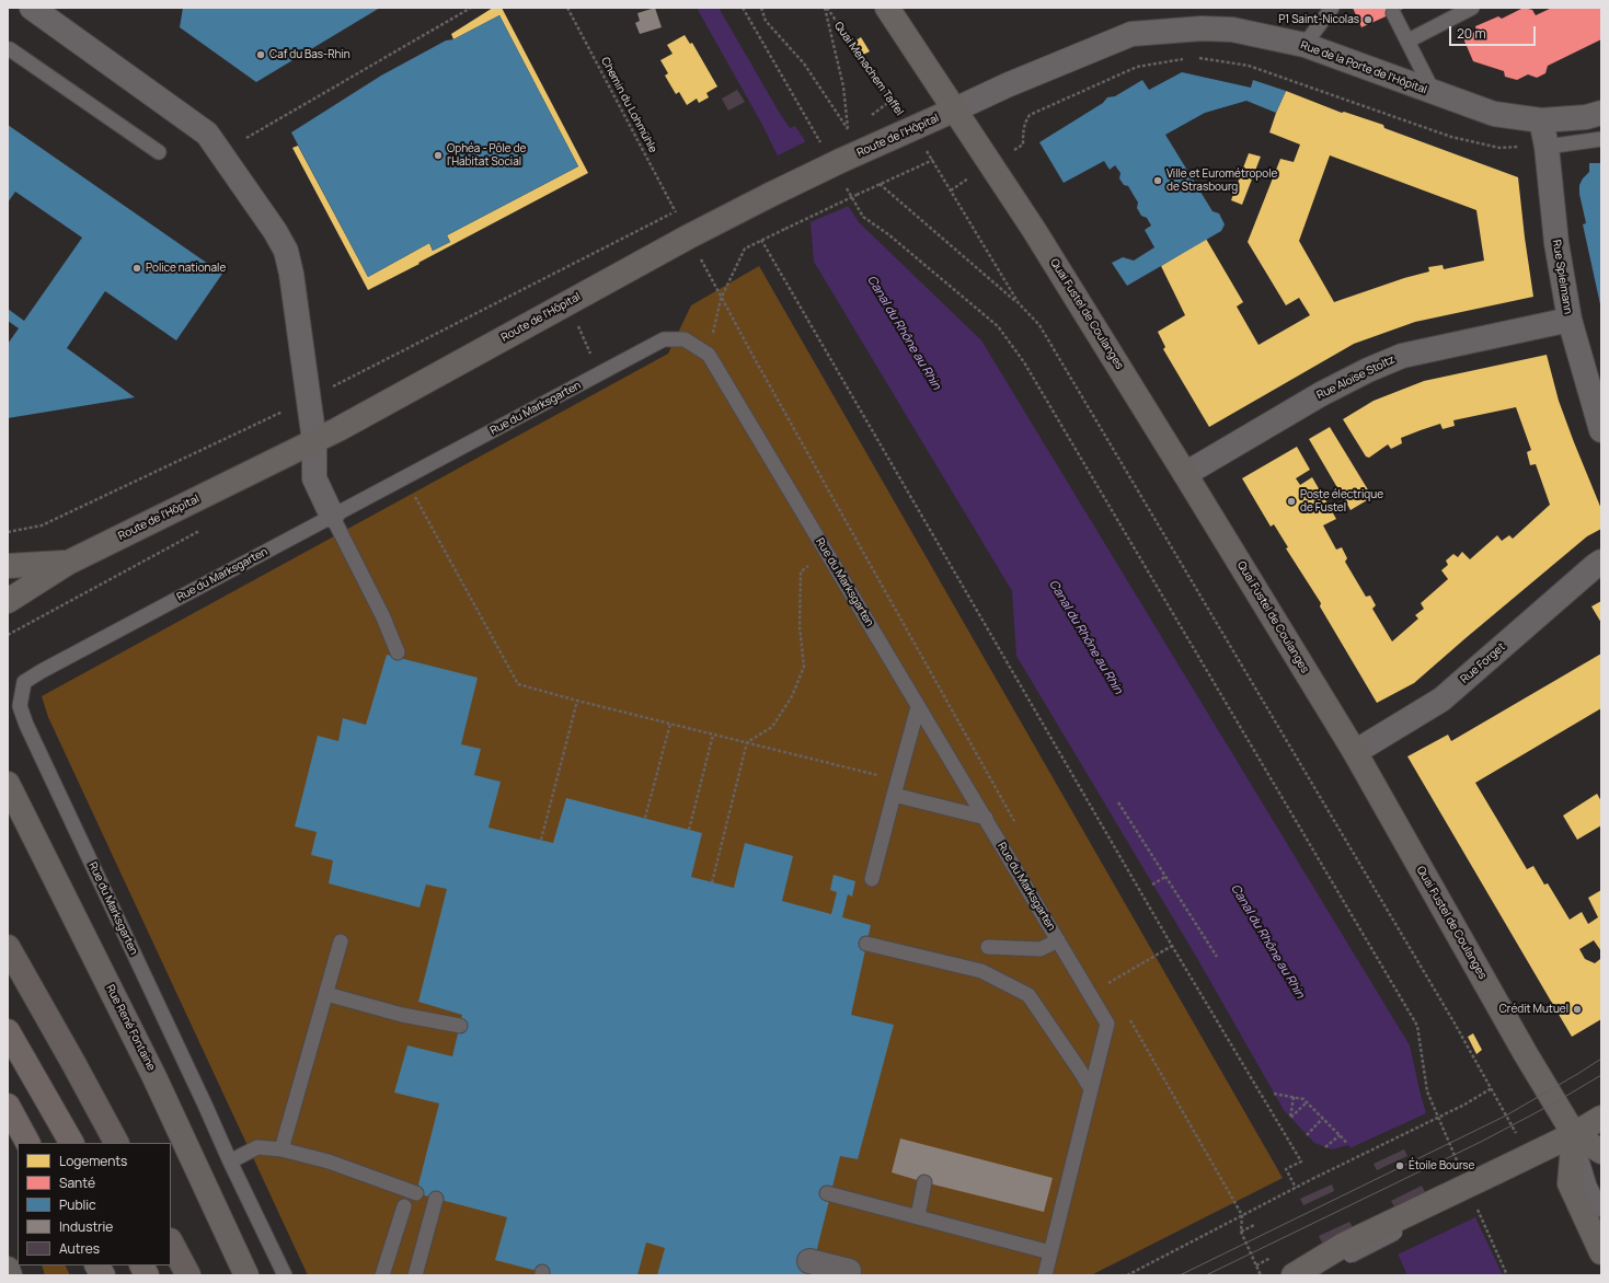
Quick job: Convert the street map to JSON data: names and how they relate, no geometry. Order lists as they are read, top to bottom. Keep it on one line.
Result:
{"streets":{"main road":["Route de l'Hôpital","Quai Fustel de Coulanges","Rue René Fontaine"],"street":["Rue de la Porte de l'Hôpital","Rue Spielmann","Rue Aloïse Stoltz","Rue Forget"],"lane":["Rue du Marksgarten"],"path":["Quai Menachem Taffel","Chemin du Lohmühle"]},"crossings":[["Rue de la Porte de l'Hôpital","Route de l'Hôpital"],["Rue de la Porte de l'Hôpital","Rue Spielmann"],["Rue de la Porte de l'Hôpital","Quai Fustel de Coulanges"],["Quai Menachem Taffel","Route de l'Hôpital"],["Route de l'Hôpital","Quai Fustel de Coulanges"],["Rue Spielmann","Rue Aloïse Stoltz"],["Quai Fustel de Coulanges","Rue Aloïse Stoltz"],["Quai Fustel de Coulanges","Rue Forget"]],"water":["Canal du Rhône au Rhin"],"places":["P1 Saint-Nicolas","Caf du Bas-Rhin","Ophéa - Pôle de l'Habitat Social","Ville et Eurométropole de Strasbourg","Police nationale","Poste électrique de Fustel","Crédit Mutuel","Étoile Bourse"],"legend":["Logements","Santé","Public","Industrie","Autres"],"scale_bar":"20 m"}
